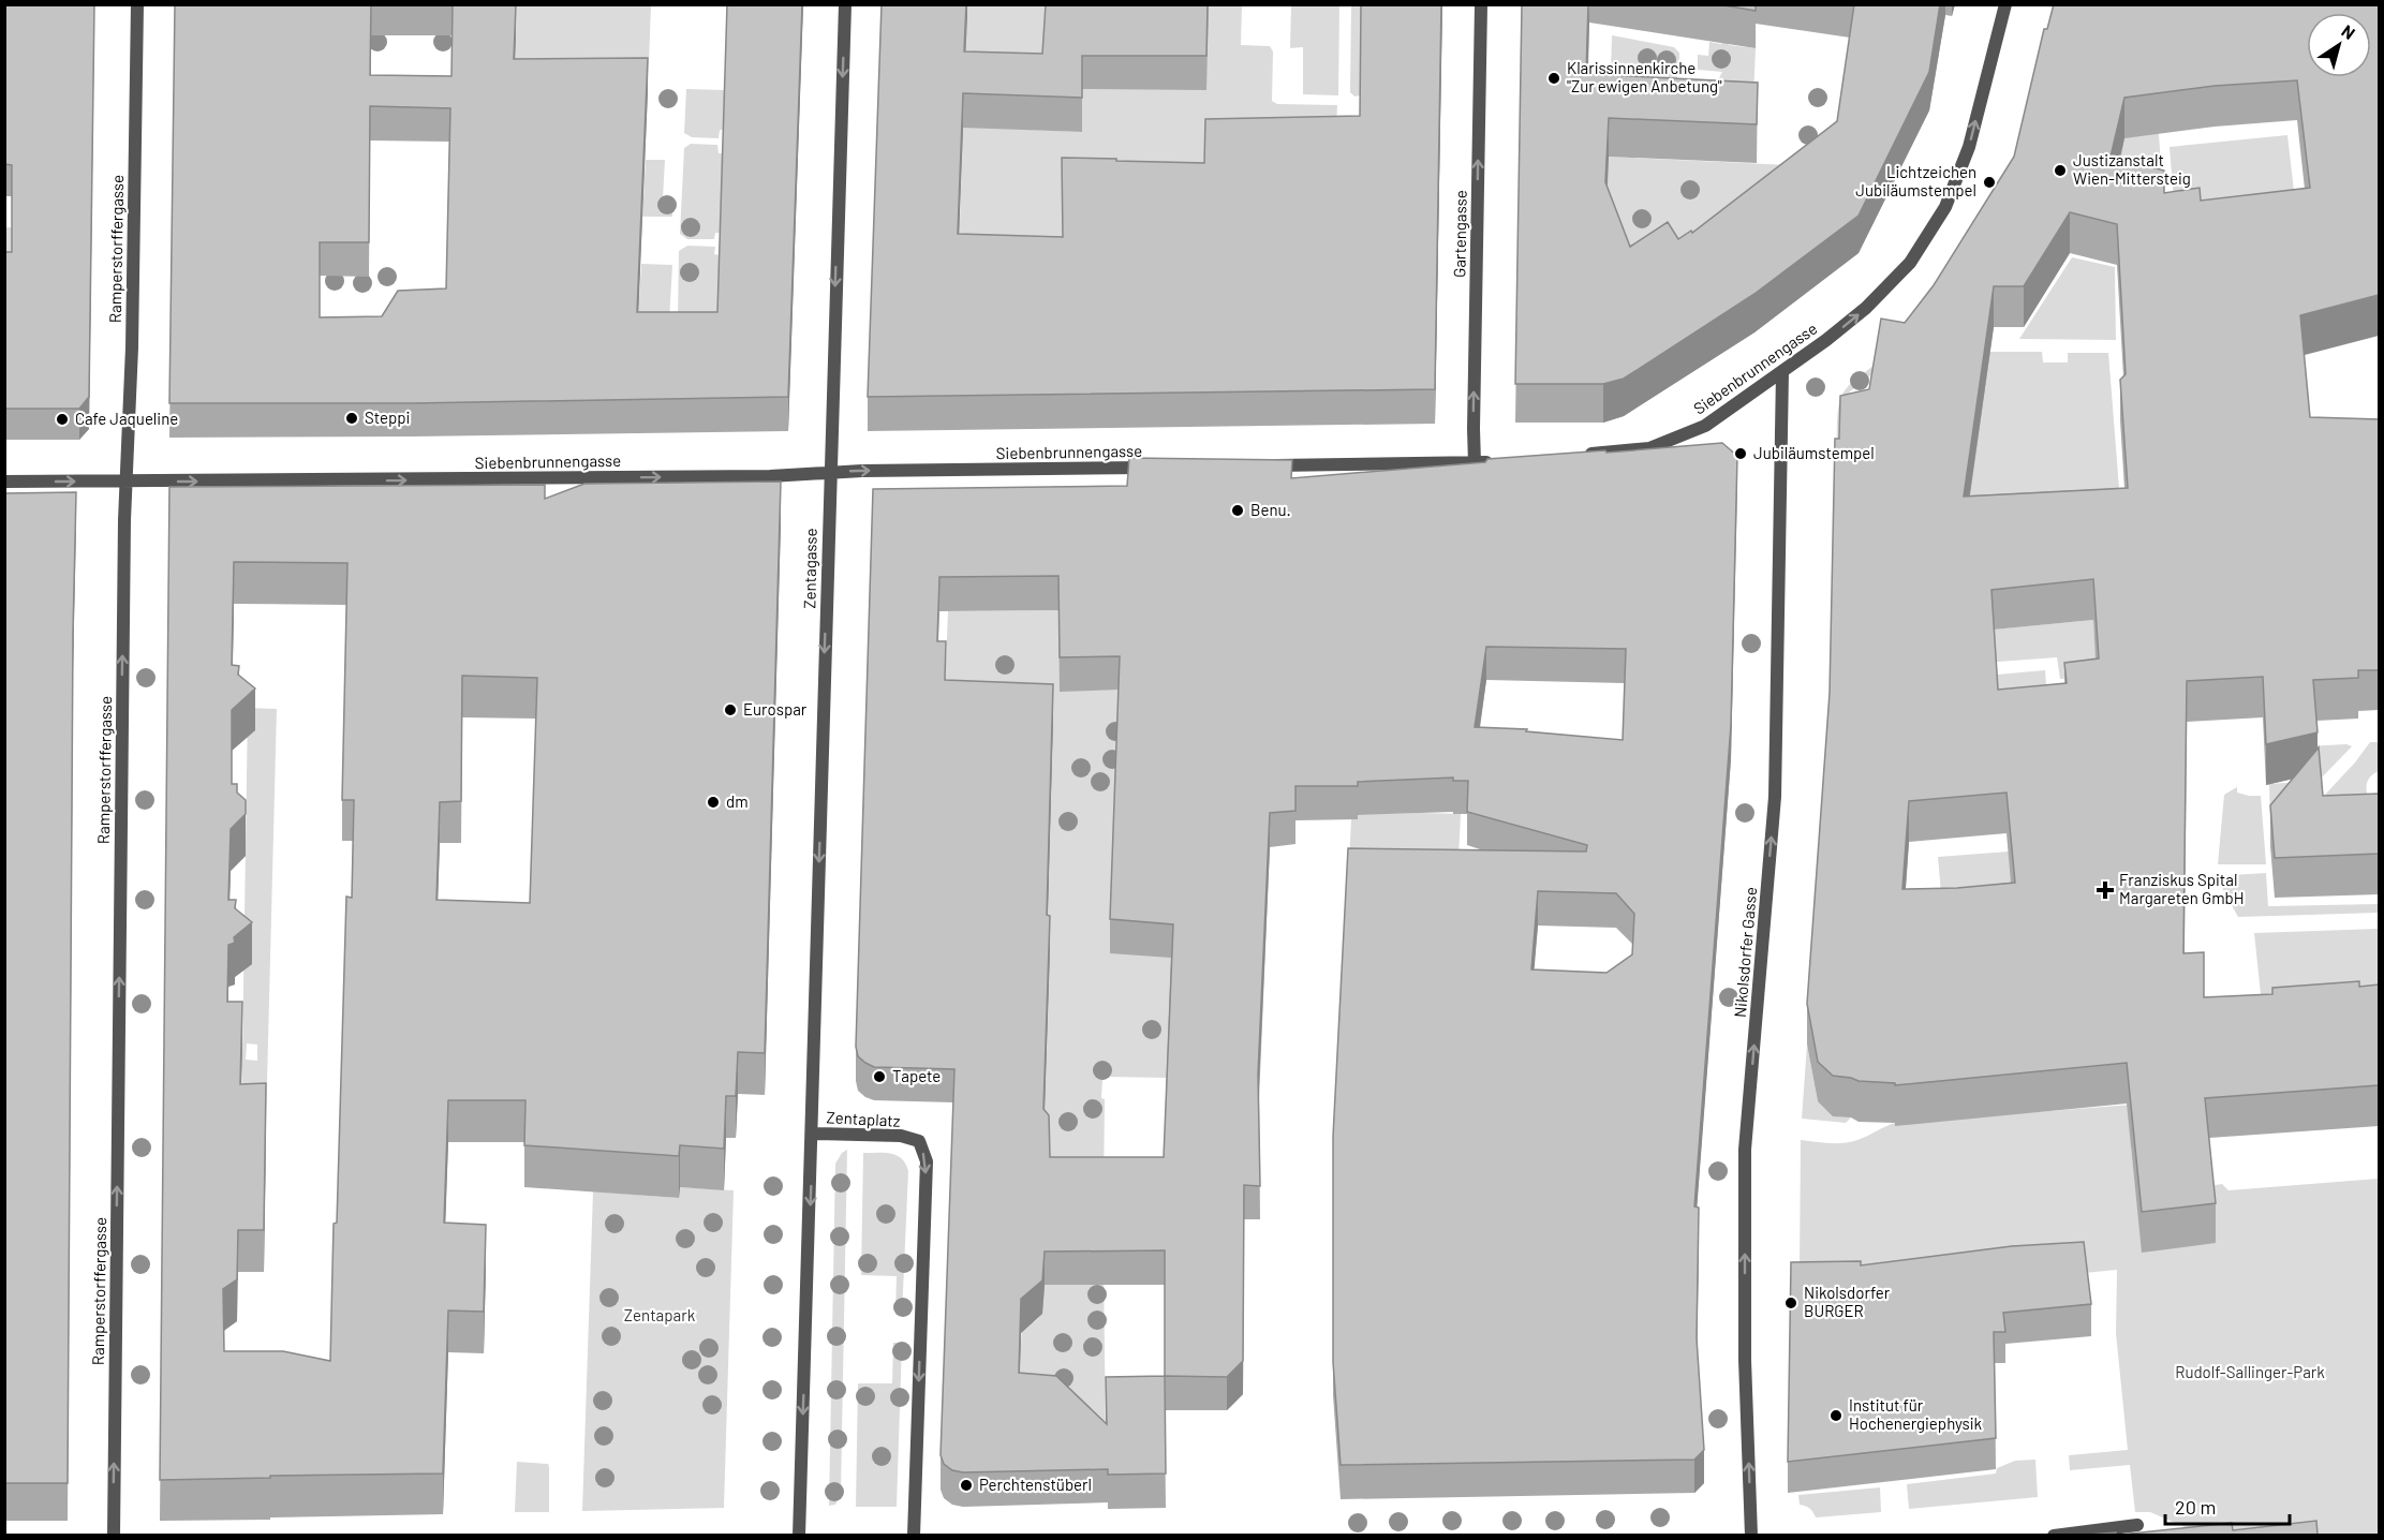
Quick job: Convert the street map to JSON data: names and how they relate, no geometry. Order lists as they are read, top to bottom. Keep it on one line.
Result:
{"streets":{"street":["Gartengasse","Ramperstorffergasse","Siebenbrunnengasse","Zentagasse","Nikolsdorfer Gasse","Zentaplatz"]},"crossings":[["Ramperstorffergasse","Siebenbrunnengasse"],["Siebenbrunnengasse","Zentagasse"],["Siebenbrunnengasse","Nikolsdorfer Gasse"],["Zentagasse","Zentaplatz"]],"one_way":["Gartengasse","Ramperstorffergasse","Siebenbrunnengasse","Zentagasse","Nikolsdorfer Gasse","Zentaplatz"],"parks":["Zentapark","Rudolf-Sallinger-Park"],"places":{"other":["Klarissinnenkirche \"Zur ewigen Anbetung\"","Justizanstalt Wien-Mittersteig","Lichtzeichen Jubiläumstempel","Steppi","Cafe Jaqueline","Jubiläumstempel","Benu.","Eurospar","dm","Tapete","Nikolsdorfer BURGER","Institut für Hochenergiephysik","Perchtenstüberl"],"health":["Franziskus Spital Margareten GmbH"]},"scale_bar":"20 m","north":"top right"}
